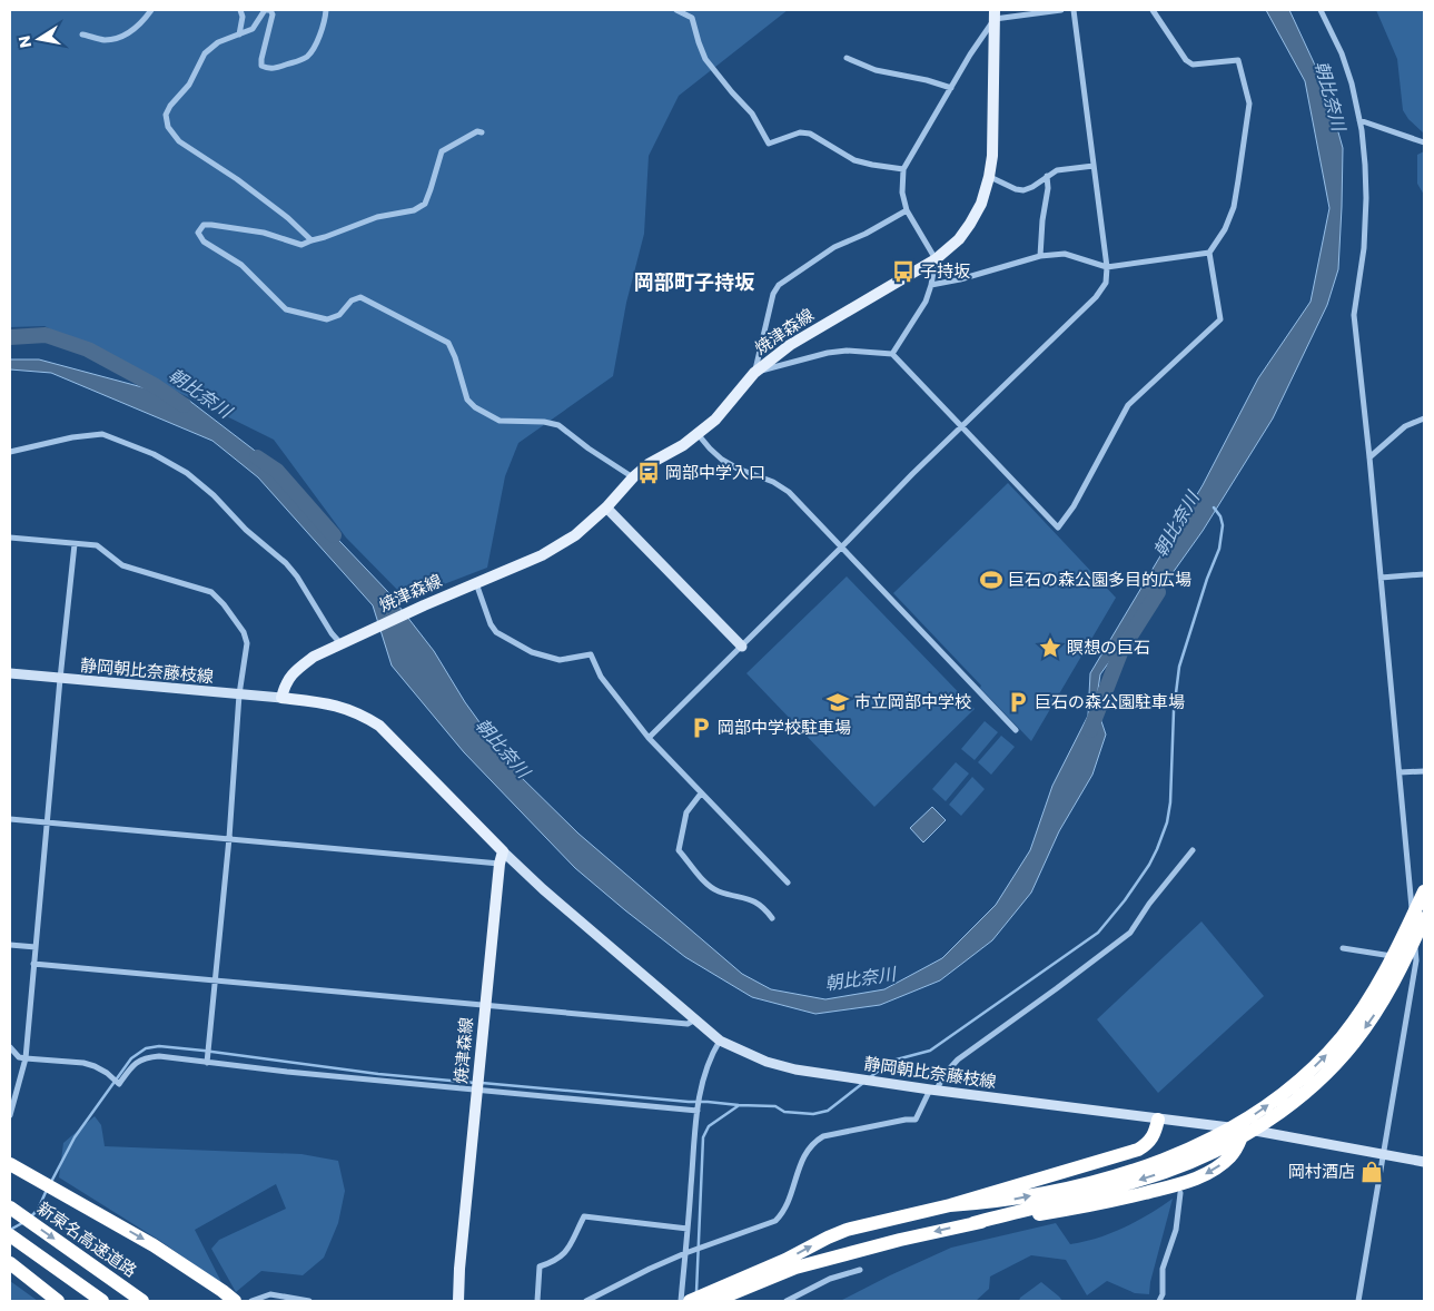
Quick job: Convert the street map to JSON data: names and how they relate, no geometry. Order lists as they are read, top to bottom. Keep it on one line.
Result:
{"streets":{"highway":["新東名高速道路"],"main road":["焼津森線","静岡朝比奈藤枝線"]},"crossings":[["焼津森線","静岡朝比奈藤枝線"]],"districts":["岡部町子持坂"],"water":["朝比奈川"],"places":{"bus stop":["子持坂","岡部中学入口"],"sports":["巨石の森公園多目的広場"],"place":["瞑想の巨石"],"school or university":["市立岡部中学校"],"parking":["巨石の森公園駐車場","岡部中学校駐車場"],"shop":["岡村酒店"]},"north":"left"}
